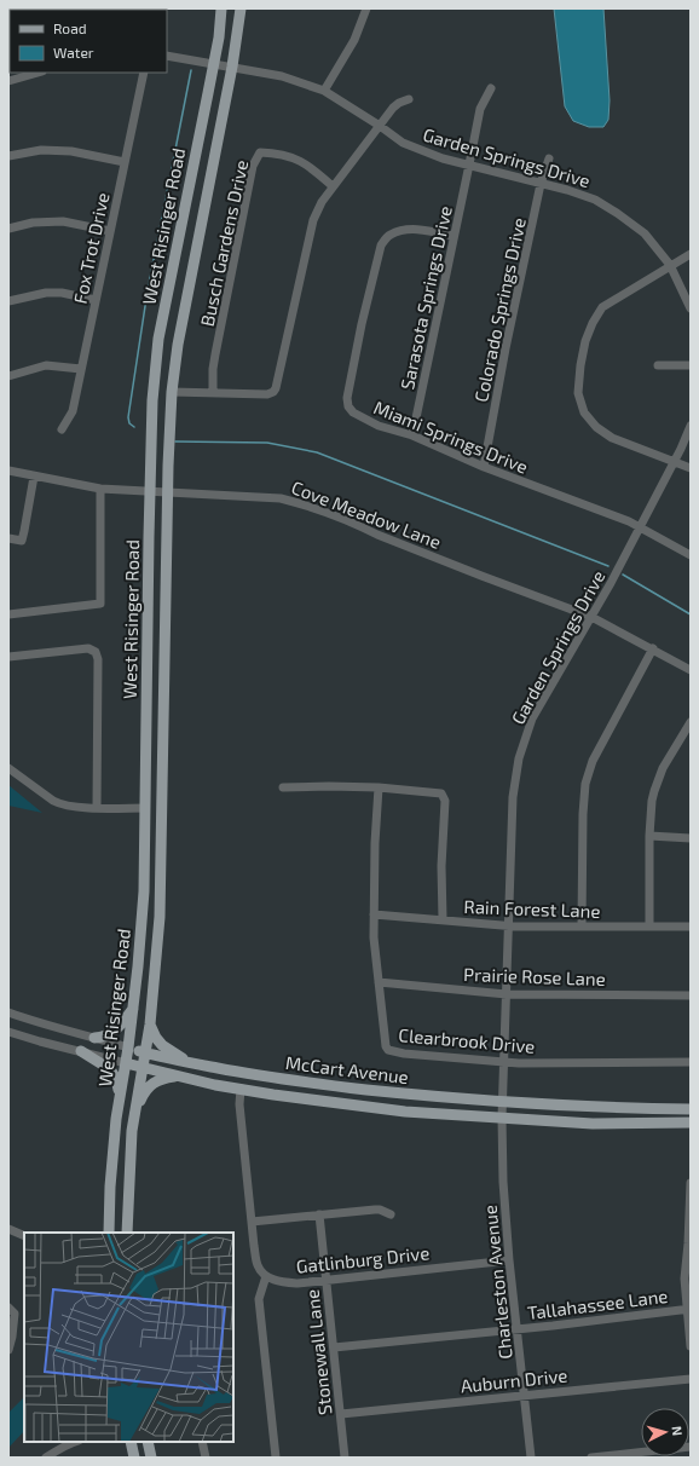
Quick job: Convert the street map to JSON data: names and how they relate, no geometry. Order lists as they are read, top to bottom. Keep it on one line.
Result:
{"streets":{"main road":["West Risinger Road","McCart Avenue"],"street":["Garden Springs Drive","Busch Gardens Drive","Fox Trot Drive","Sarasota Springs Drive","Colorado Springs Drive","Miami Springs Drive","Cove Meadow Lane","Rain Forest Lane","Prairie Rose Lane","Clearbrook Drive","Gatlinburg Drive","Charleston Avenue","Tallahassee Lane","Stonewall Lane","Auburn Drive"]},"crossings":[["Garden Springs Drive","West Risinger Road"],["Garden Springs Drive","Sarasota Springs Drive"],["Garden Springs Drive","Colorado Springs Drive"],["Garden Springs Drive","Miami Springs Drive"],["Garden Springs Drive","Cove Meadow Lane"],["Garden Springs Drive","Rain Forest Lane"],["Garden Springs Drive","Prairie Rose Lane"],["Garden Springs Drive","Clearbrook Drive"],["Garden Springs Drive","McCart Avenue"],["Garden Springs Drive","Charleston Avenue"],["West Risinger Road","Cove Meadow Lane"],["West Risinger Road","McCart Avenue"],["Sarasota Springs Drive","Miami Springs Drive"],["Colorado Springs Drive","Miami Springs Drive"],["Rain Forest Lane","Clearbrook Drive"],["Prairie Rose Lane","Clearbrook Drive"],["McCart Avenue","Charleston Avenue"],["Gatlinburg Drive","Charleston Avenue"],["Gatlinburg Drive","Stonewall Lane"],["Charleston Avenue","Tallahassee Lane"],["Charleston Avenue","Auburn Drive"],["Tallahassee Lane","Stonewall Lane"],["Stonewall Lane","Auburn Drive"]],"legend":["Road","Water"],"north":"right"}
